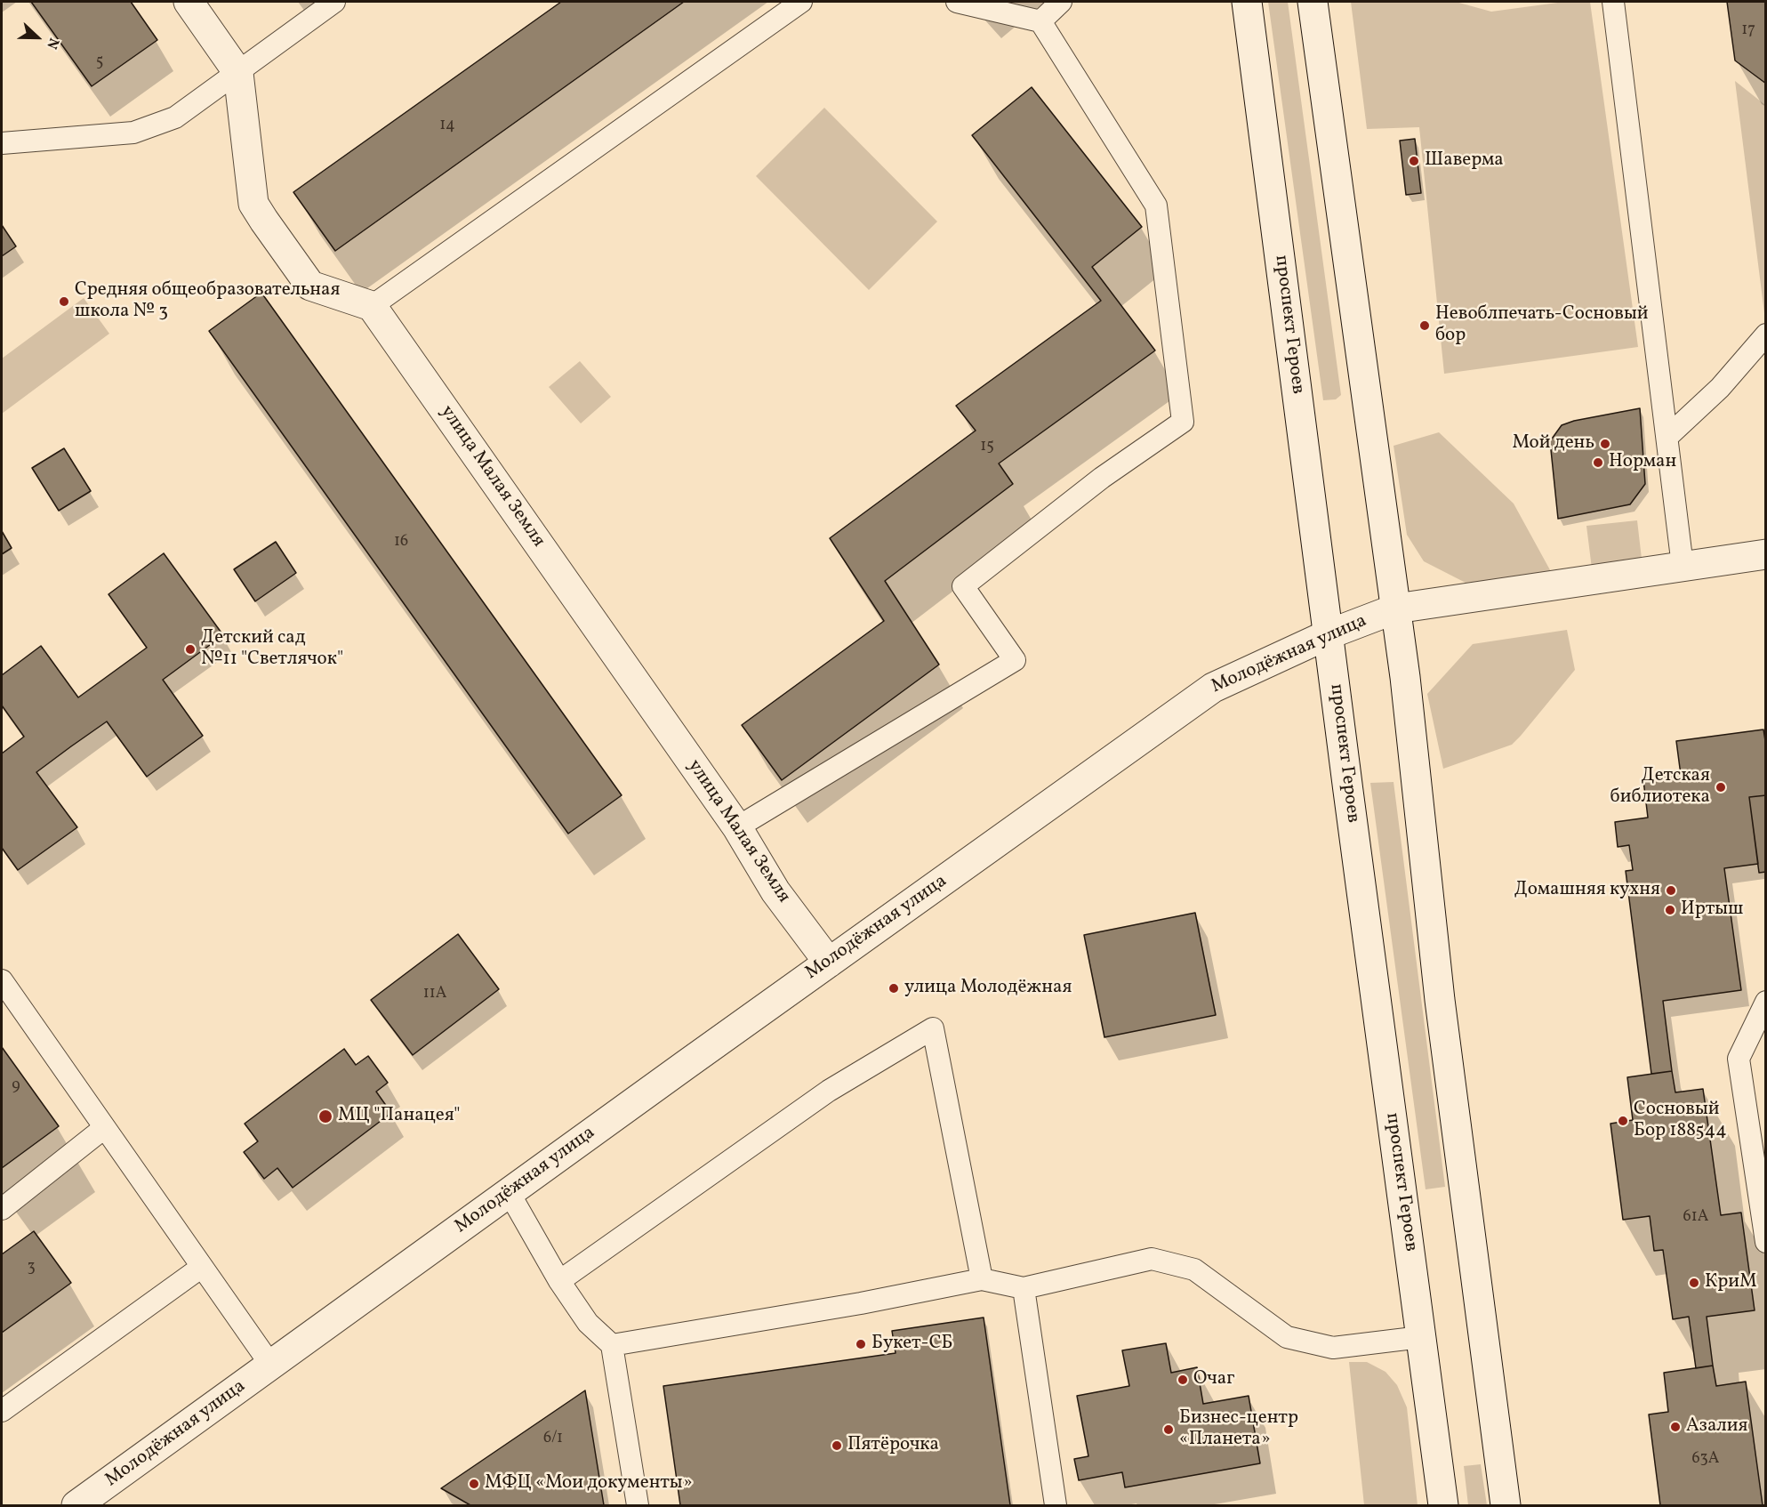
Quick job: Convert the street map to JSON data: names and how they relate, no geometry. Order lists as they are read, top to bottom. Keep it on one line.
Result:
{"streets":{"street":["проспект Героев","улица Малая Земля","Молодёжная улица"]},"crossings":[["проспект Героев","Молодёжная улица"],["улица Малая Земля","Молодёжная улица"]],"places":["Шаверма","Средняя общеобразовательная школа № 3","Невоблпечать-Сосновый бор","Мой день","Норман","Детский сад №11 \"Светлячок\"","Детская библиотека","Домашняя кухня","Иртыш","улица Молодёжная","МЦ \"Панацея\"","Сосновый Бор 188544","КриМ","Букет-СБ","Очаг","Азалия","Бизнес-центр «Планета»","Пятёрочка","МФЦ «Мои документы»"],"house_numbers":["17","5","14","15","16","11А","9","61А","3","6/1","63А"],"north":"right"}
